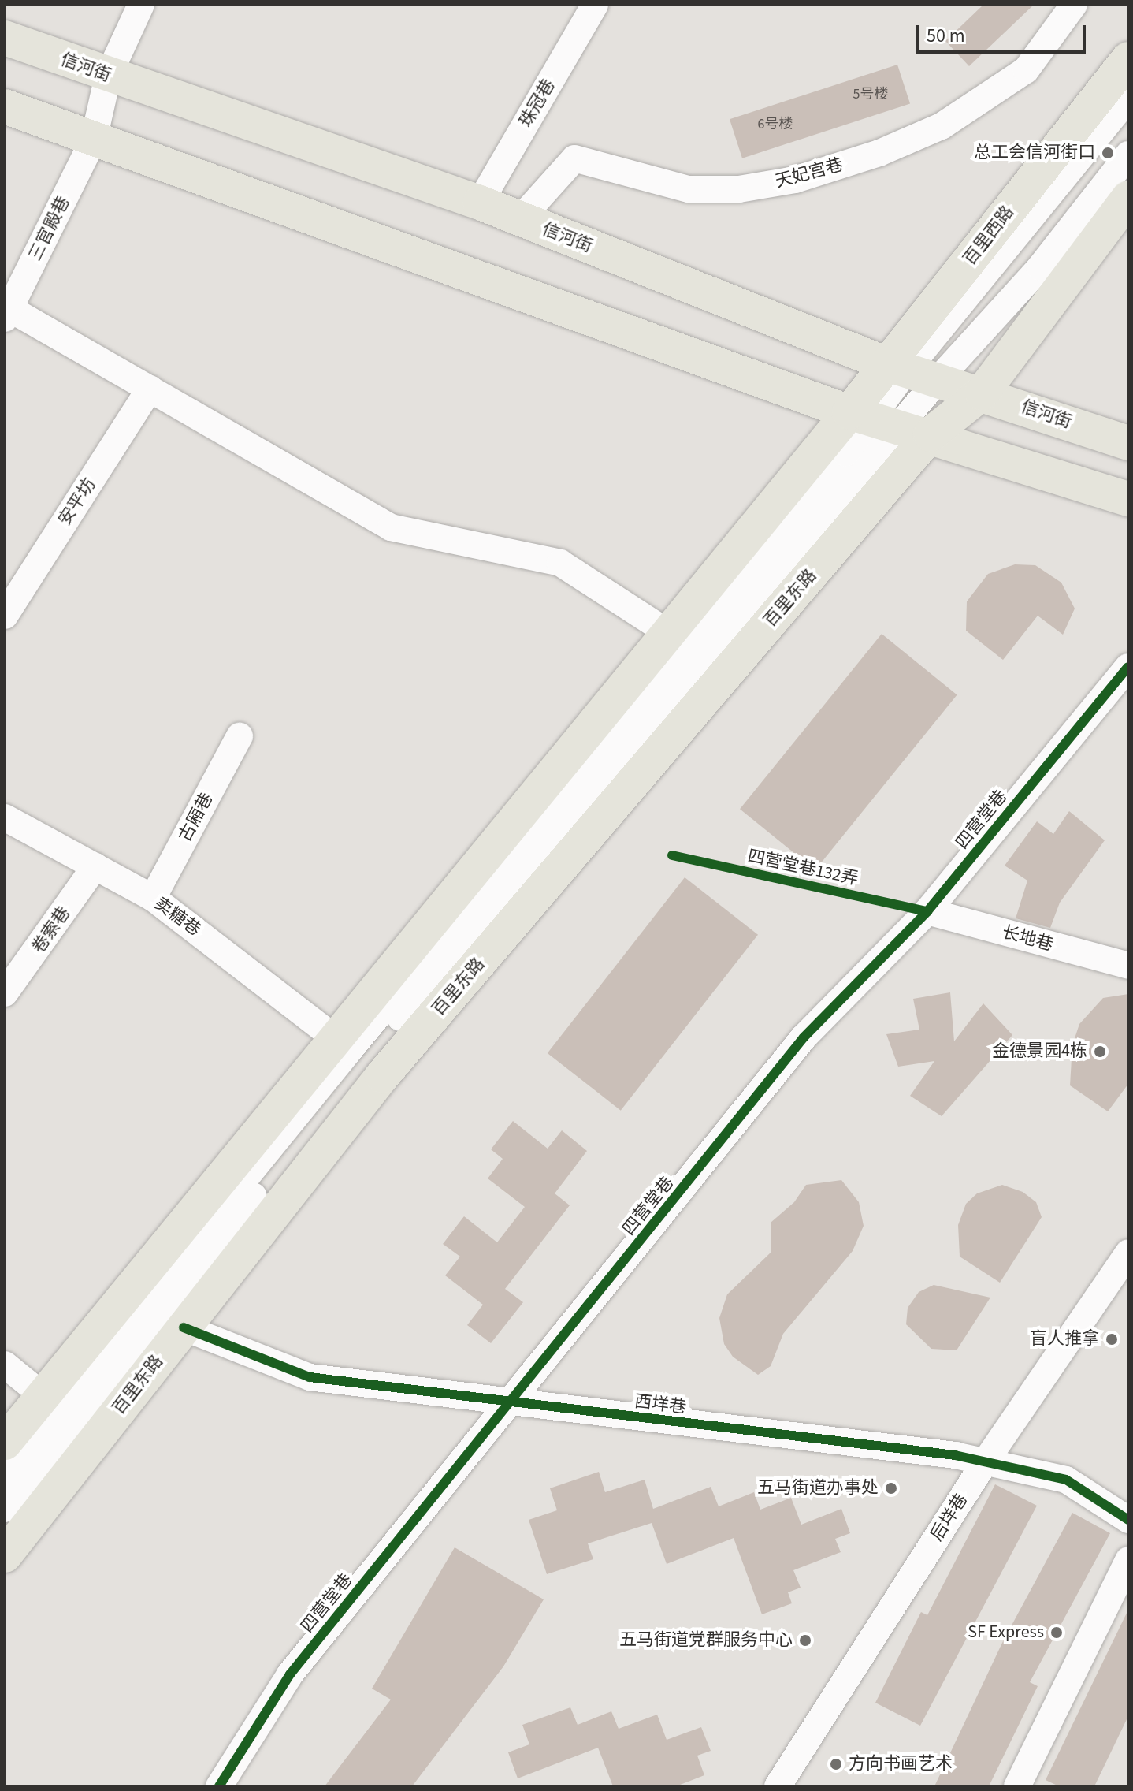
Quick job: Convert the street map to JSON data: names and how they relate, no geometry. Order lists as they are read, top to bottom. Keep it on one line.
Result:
{"streets":{"main road":["信河街","百里西路","百里东路"],"street":["珠冠巷","天妃宫巷","三官殿巷","安平坊","古厢巷","四营堂巷","卖糖巷","卷索巷","长地巷","西垟巷","后垟巷"],"cycle path":["四营堂巷132弄"]},"crossings":[["信河街","珠冠巷"],["信河街","天妃宫巷"],["信河街","三官殿巷"],["信河街","百里西路"],["百里西路","百里东路"],["百里东路","西垟巷"],["古厢巷","卖糖巷"],["四营堂巷","长地巷"],["四营堂巷","西垟巷"],["卖糖巷","卷索巷"],["西垟巷","后垟巷"]],"places":["总工会信河街口","金德景园4栋","盲人推拿","五马街道办事处","SF Express","五马街道党群服务中心","方向书画艺术"],"house_numbers":["5号楼","6号楼"],"scale_bar":"50 m"}
